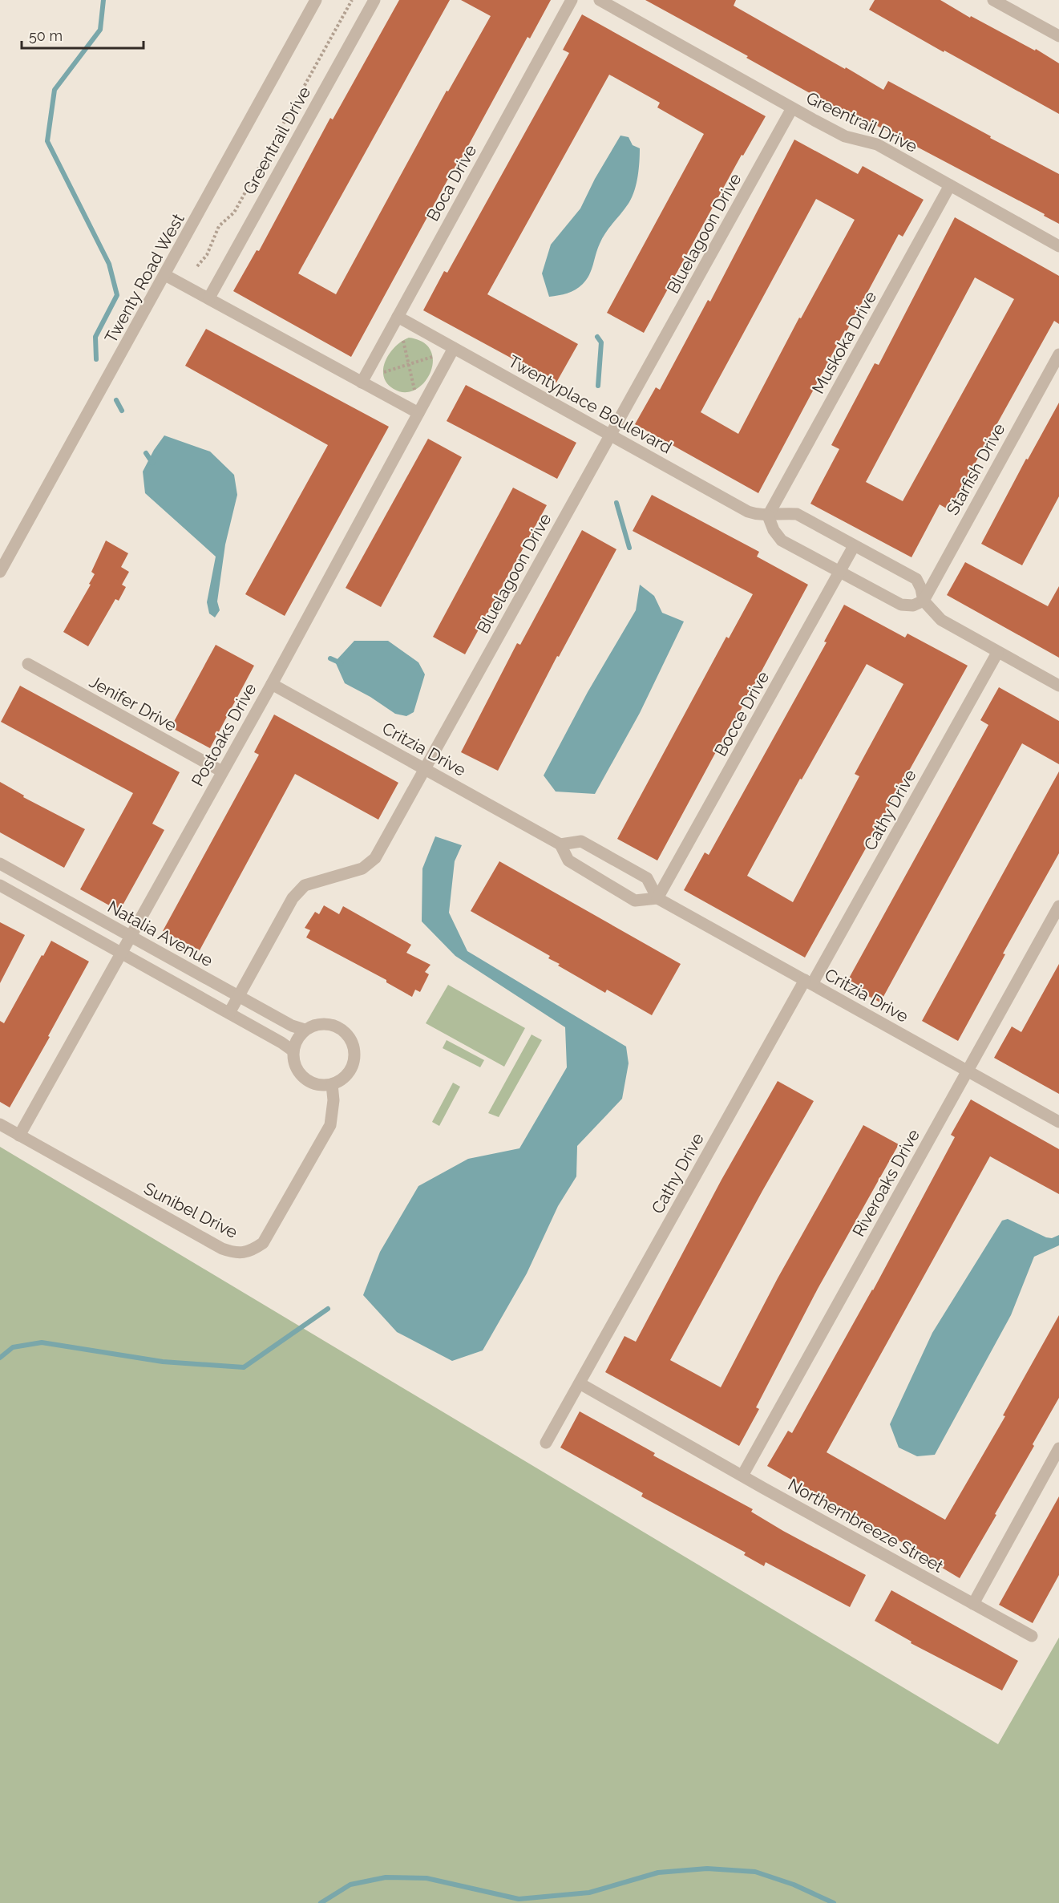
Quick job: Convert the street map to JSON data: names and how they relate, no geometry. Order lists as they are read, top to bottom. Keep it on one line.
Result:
{"streets":{"street":["Greentrail Drive","Boca Drive","Bluelagoon Drive","Twenty Road West","Muskoka Drive","Twentyplace Boulevard","Starfish Drive","Jenifer Drive","Bocce Drive","Postoaks Drive","Critzia Drive","Cathy Drive","Natalia Avenue","Riveroaks Drive","Sunibel Drive","Northernbreeze Street"]},"crossings":[["Greentrail Drive","Bluelagoon Drive"],["Greentrail Drive","Muskoka Drive"],["Boca Drive","Twentyplace Boulevard"],["Bluelagoon Drive","Twentyplace Boulevard"],["Bluelagoon Drive","Critzia Drive"],["Bluelagoon Drive","Natalia Avenue"],["Muskoka Drive","Twentyplace Boulevard"],["Twentyplace Boulevard","Starfish Drive"],["Twentyplace Boulevard","Bocce Drive"],["Twentyplace Boulevard","Postoaks Drive"],["Twentyplace Boulevard","Cathy Drive"],["Jenifer Drive","Postoaks Drive"],["Bocce Drive","Critzia Drive"],["Postoaks Drive","Critzia Drive"],["Postoaks Drive","Natalia Avenue"],["Postoaks Drive","Sunibel Drive"],["Critzia Drive","Cathy Drive"],["Critzia Drive","Riveroaks Drive"],["Natalia Avenue","Sunibel Drive"],["Riveroaks Drive","Northernbreeze Street"]],"scale_bar":"50 m"}
